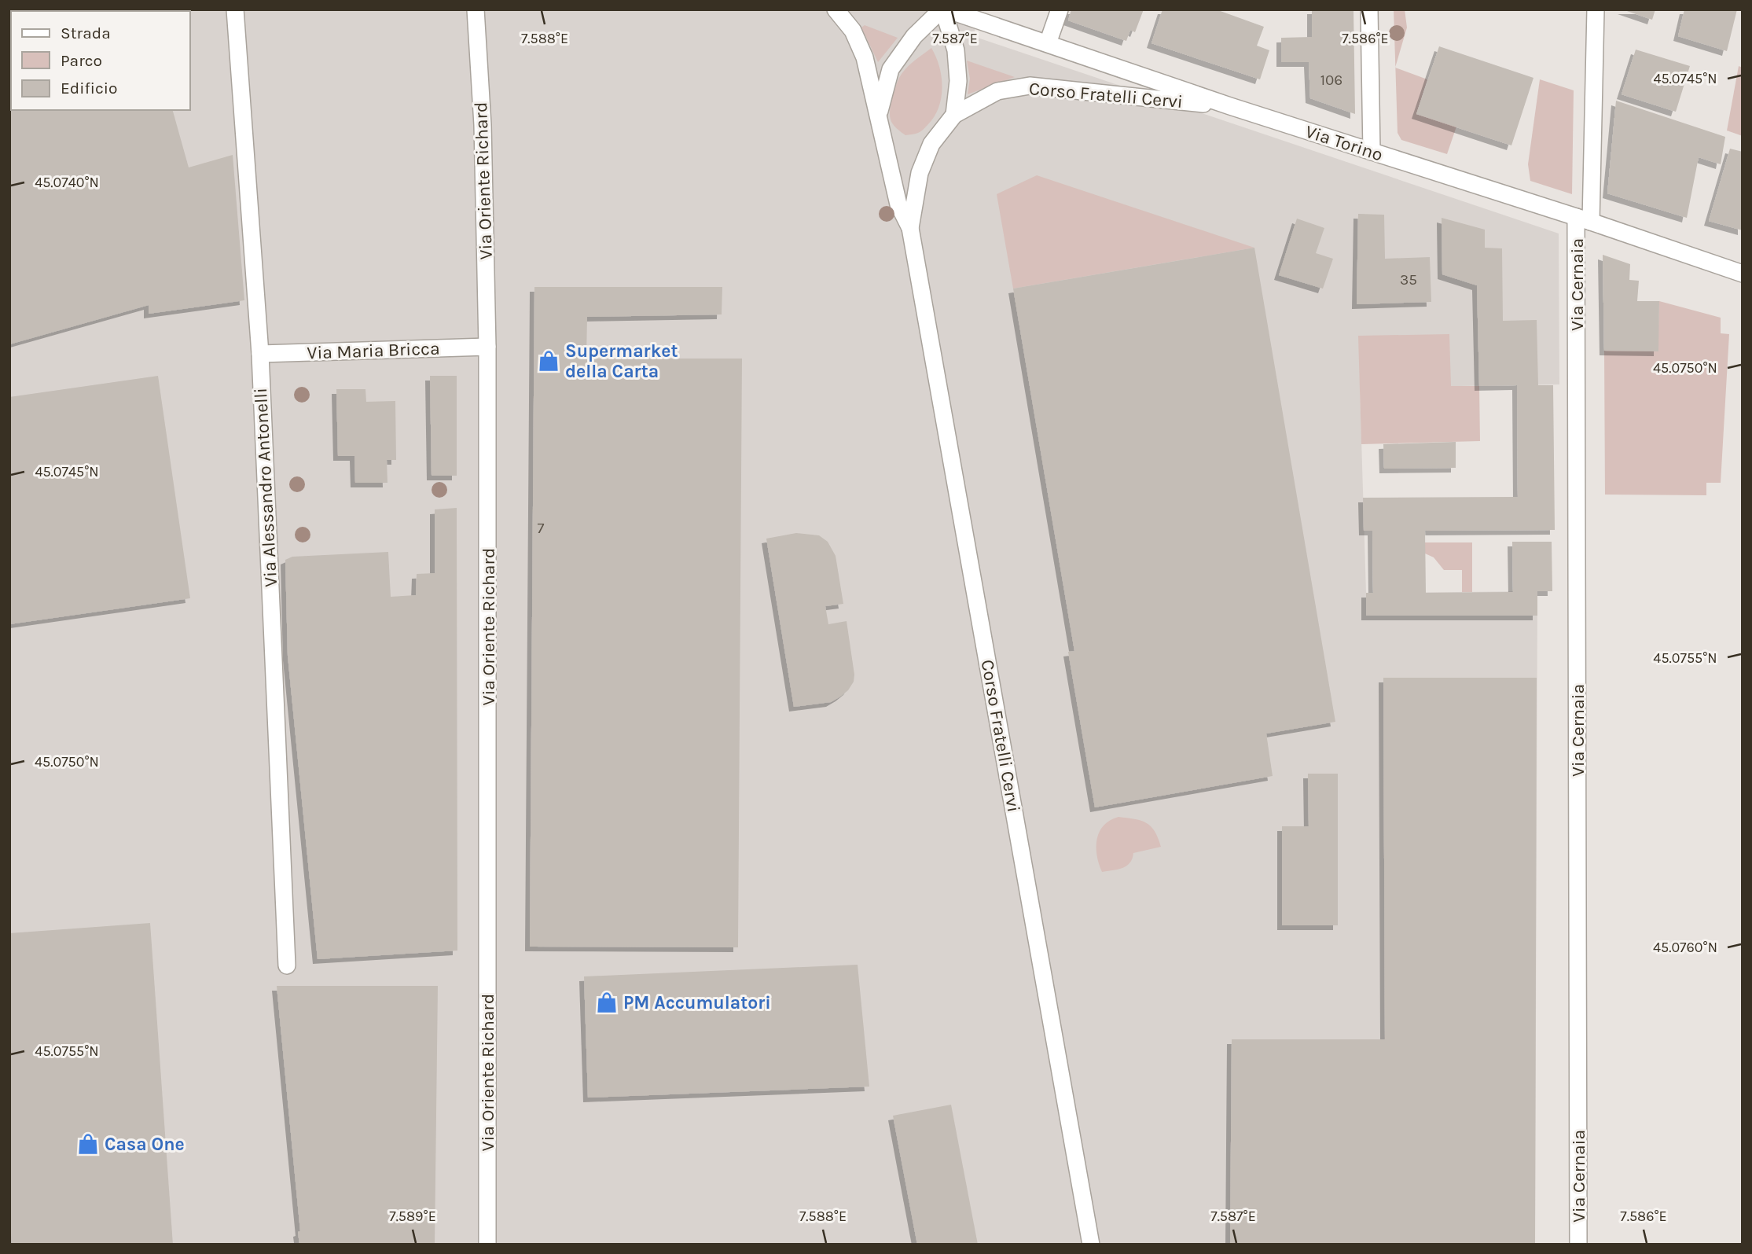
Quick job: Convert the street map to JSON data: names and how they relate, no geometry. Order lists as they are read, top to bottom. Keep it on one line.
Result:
{"streets":{"street":["Corso Fratelli Cervi","Via Torino","Via Oriente Richard","Via Cernaia","Via Maria Bricca","Via Alessandro Antonelli"]},"crossings":[["Corso Fratelli Cervi","Via Torino"],["Via Torino","Via Cernaia"],["Via Oriente Richard","Via Maria Bricca"],["Via Maria Bricca","Via Alessandro Antonelli"]],"places":{"shop":["Supermarket della Carta","PM Accumulatori","Casa One"]},"house_numbers":["106","35","7"],"legend":["Strada","Parco","Edificio"],"coordinates":["7.588°E","7.587°E","7.586°E","45.0745°N","45.0740°N","45.0750°N","45.0755°N","45.0760°N","7.589°E"]}
